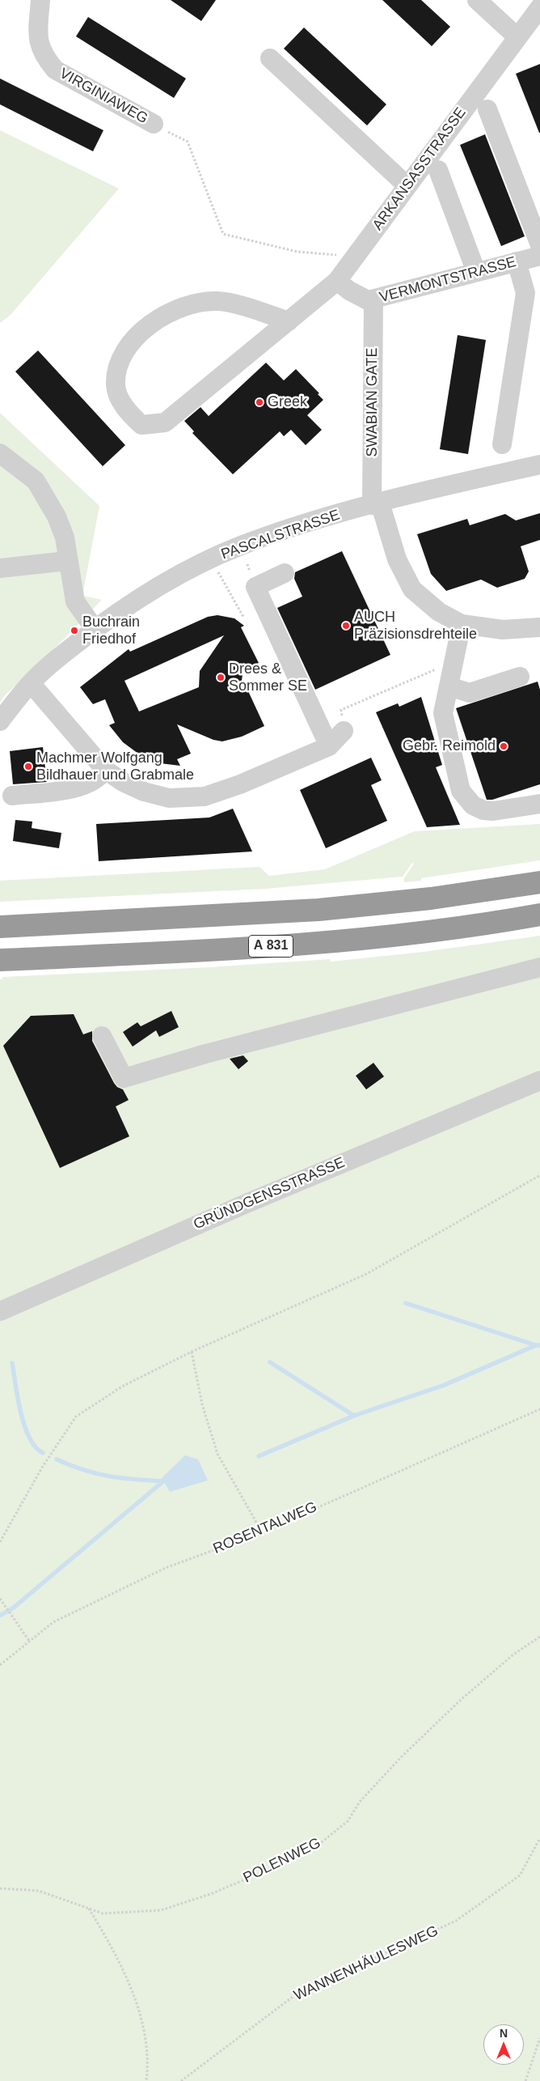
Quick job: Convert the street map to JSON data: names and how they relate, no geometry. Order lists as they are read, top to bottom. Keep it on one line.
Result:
{"streets":{"highway":["A 831"],"street":["VIRGINIAWEG","ARKANSASSTRASSE","VERMONTSTRASSE","SWABIAN GATE","PASCALSTRASSE","GRÜNDGENSSTRASSE"],"path":["ROSENTALWEG","POLENWEG","WANNENHÄULESWEG"]},"crossings":[["ARKANSASSTRASSE","VERMONTSTRASSE"],["VERMONTSTRASSE","SWABIAN GATE"],["SWABIAN GATE","PASCALSTRASSE"]],"places":["Greek","AUCH Präzisionsdrehteile","Buchrain Friedhof","Drees & Sommer SE","Gebr. Reimold","Machmer Wolfgang Bildhauer und Grabmale"],"north":"top"}
